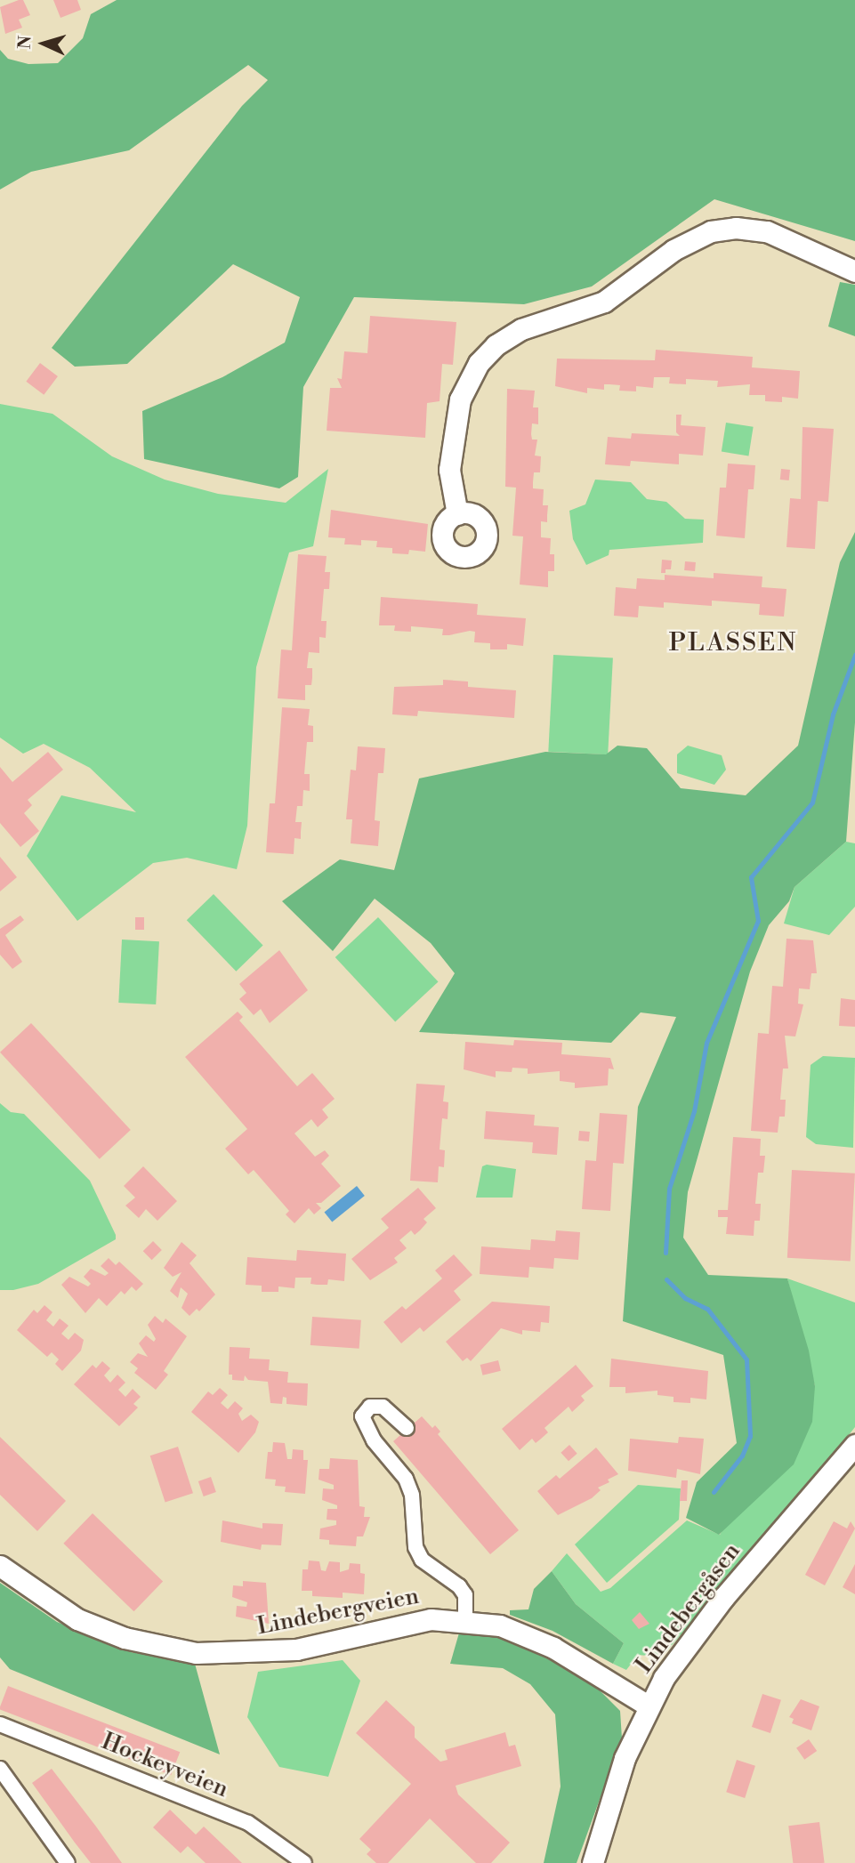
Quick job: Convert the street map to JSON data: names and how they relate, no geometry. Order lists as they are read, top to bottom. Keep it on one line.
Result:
{"streets":{"street":["Lindebergåsen","Lindebergveien","Hockeyveien"]},"crossings":[["Lindebergåsen","Lindebergveien"]],"districts":["PLASSEN"],"north":"left"}
